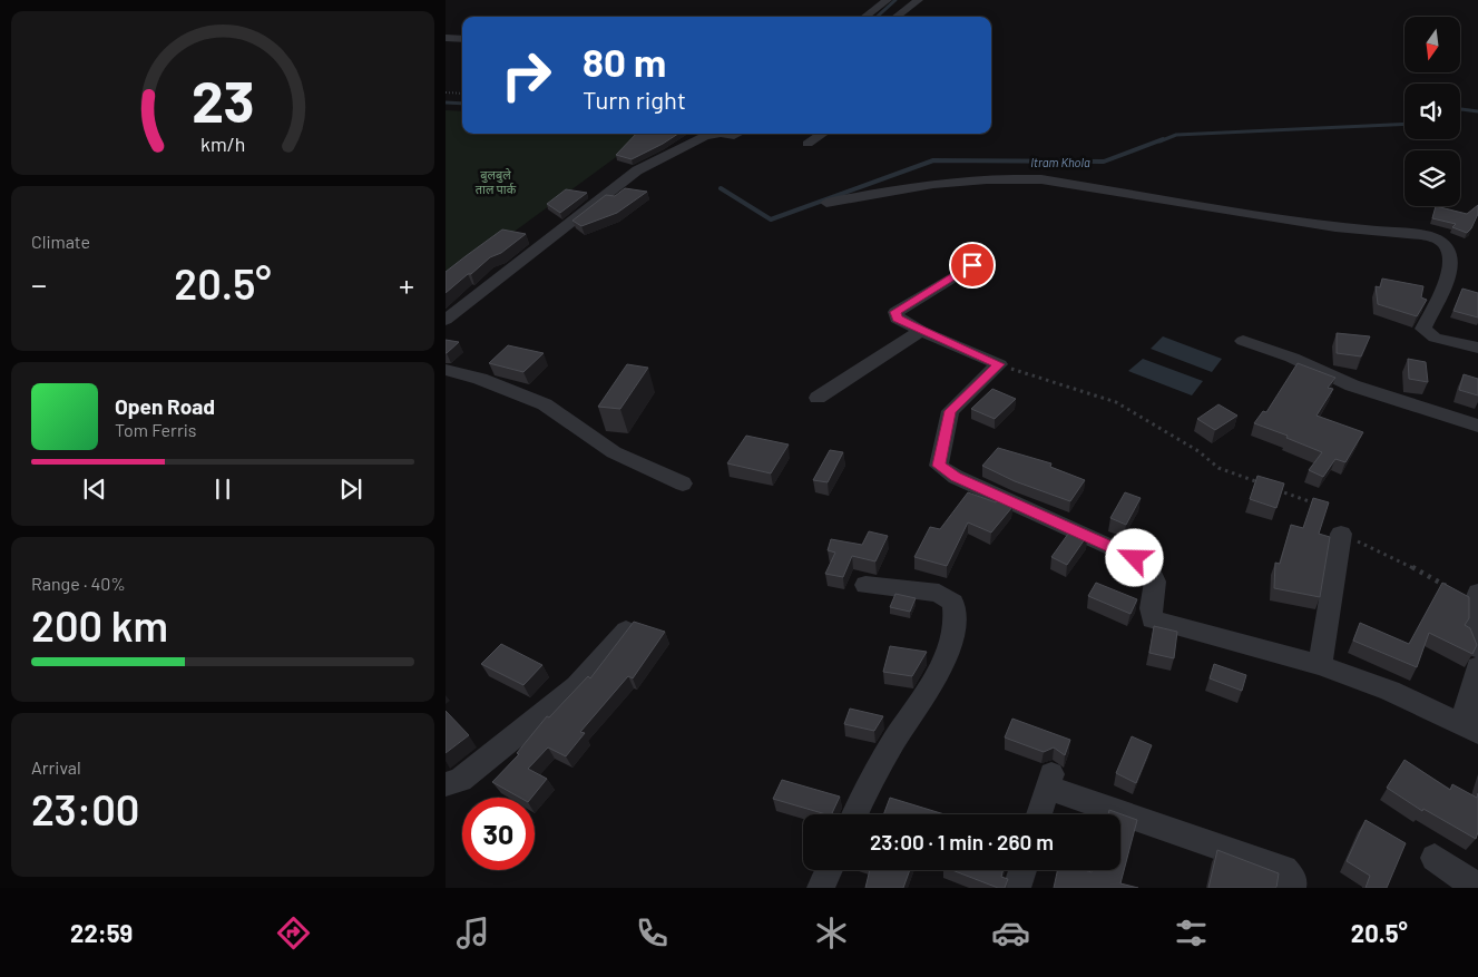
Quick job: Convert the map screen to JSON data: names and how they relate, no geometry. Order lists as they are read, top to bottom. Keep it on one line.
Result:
{"water":["Itram Khola"],"parks":["बुलबुले ताल पार्क"],"north":"bottom","page":{"turn":["80 m","Turn right"],"tile":["Climate",["Range · 40%","200 km"],["Arrival","23:00"]],"heat":["−","20.5°","+"],"song":["Open Road","Tom Ferris"],"limit":"30","trip":"23:00 · 1 min · 260 m","tabs":["22:59","20.5°"],"gauge":["23","km/h"]}}
